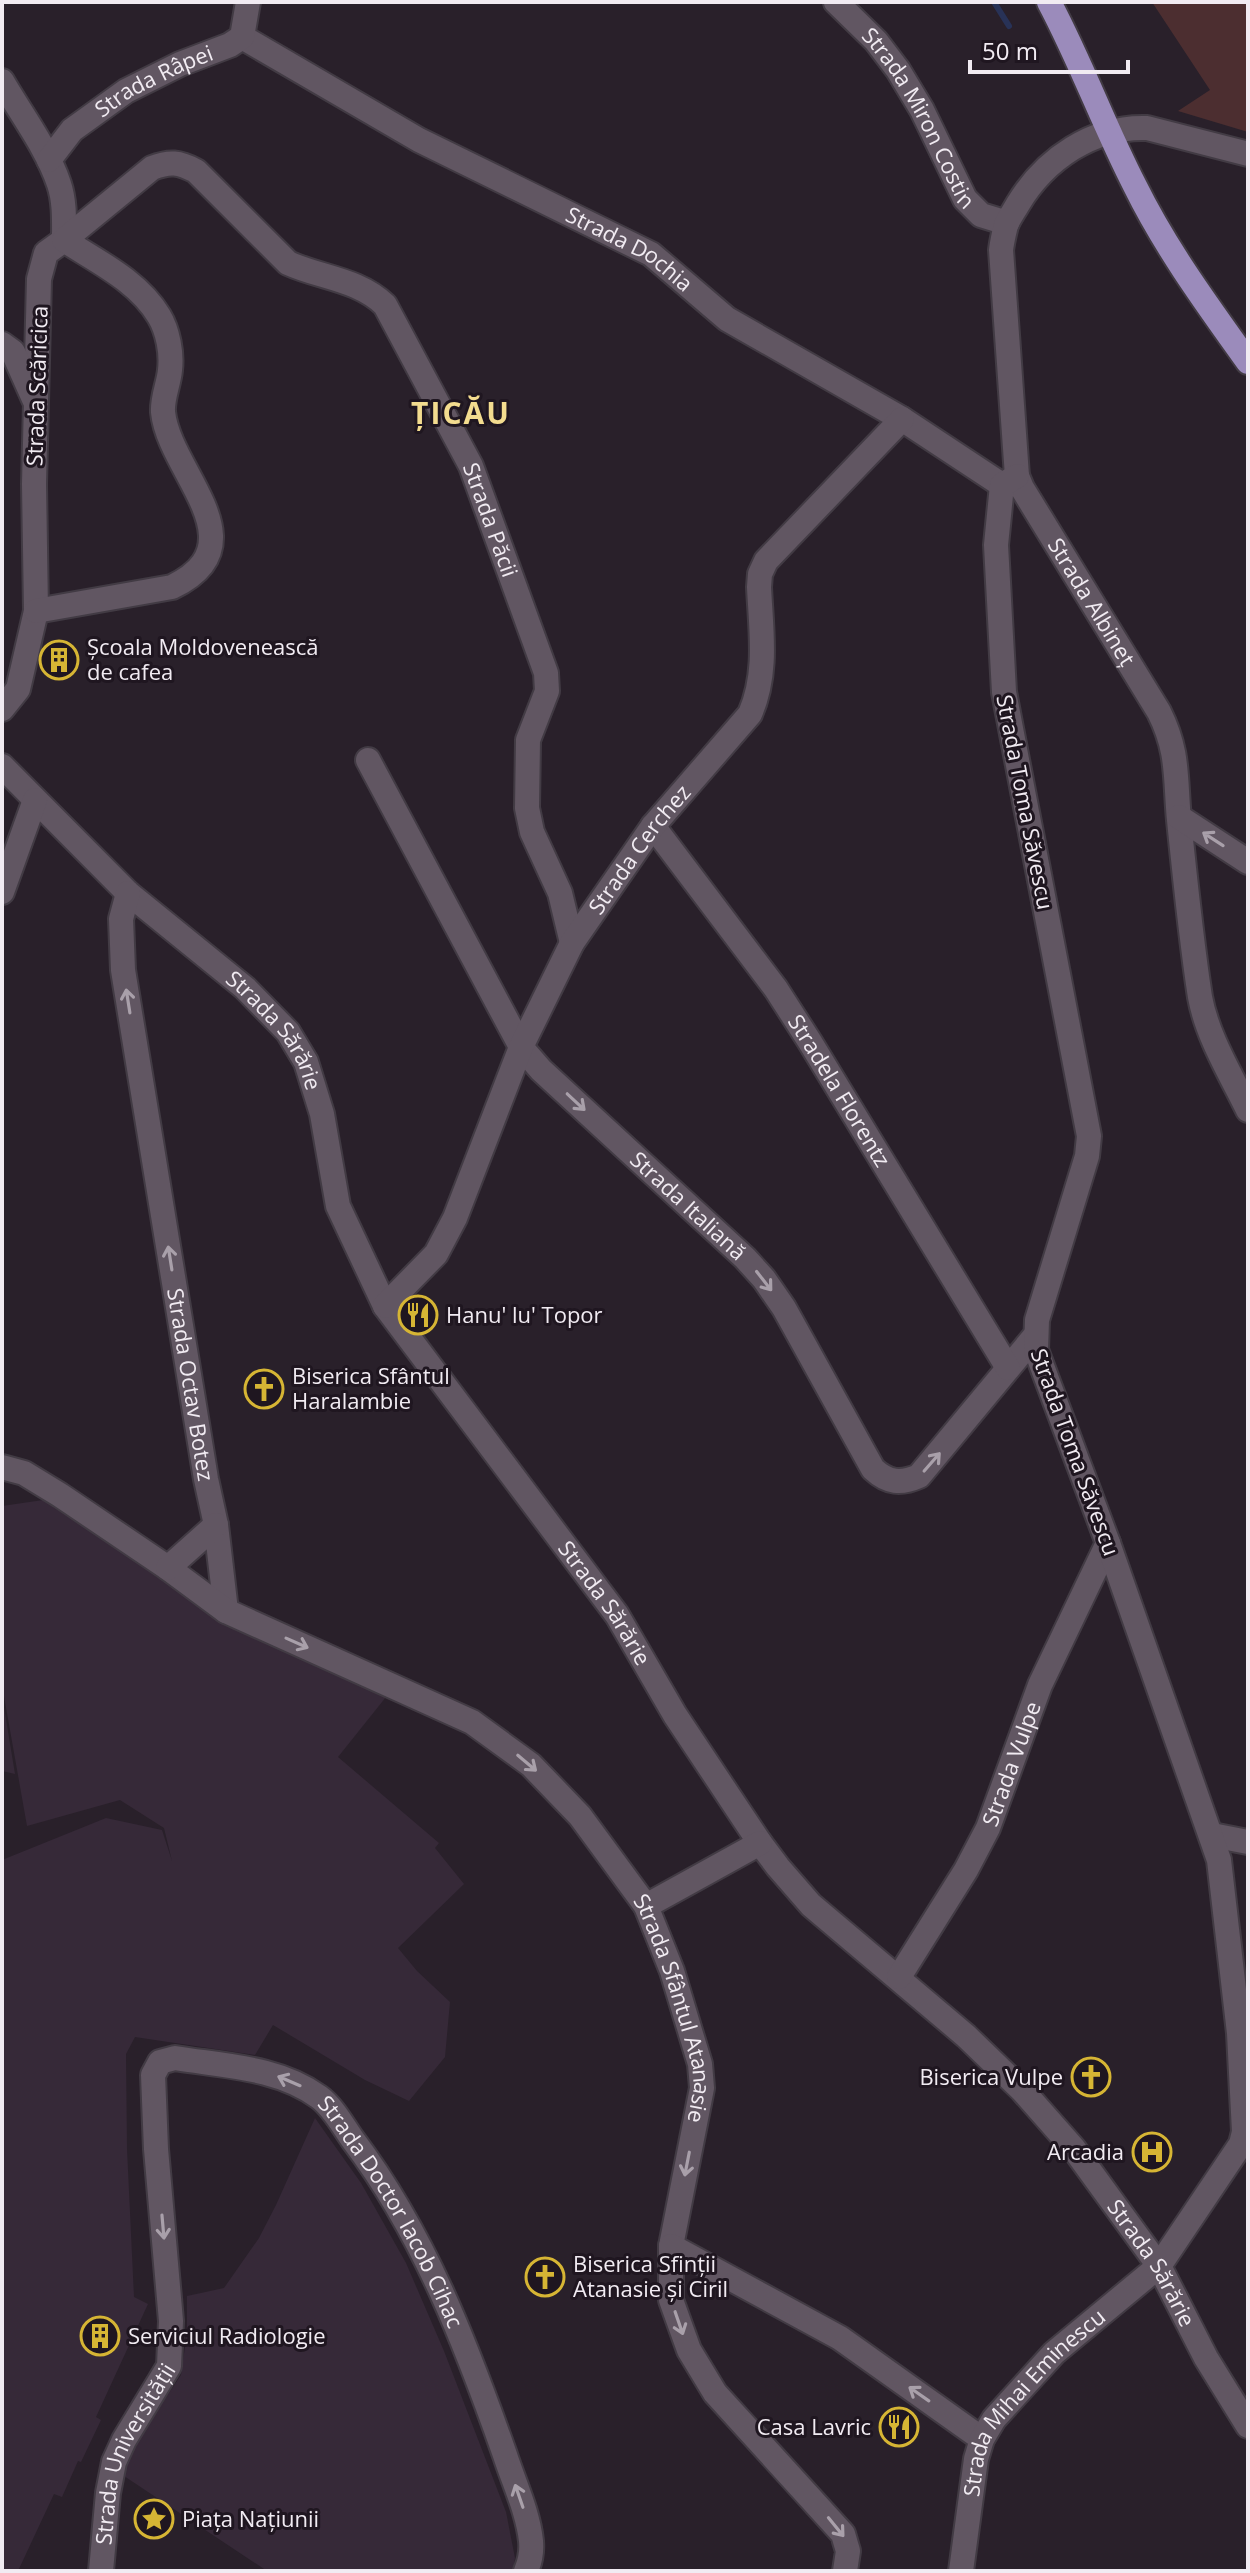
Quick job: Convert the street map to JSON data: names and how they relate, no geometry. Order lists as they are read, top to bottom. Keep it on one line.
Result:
{"streets":{"street":["Strada Râpei","Strada Miron Costin","Strada Dochia","Strada Scăricica","Strada Păcii","Strada Albineț","Strada Toma Săvescu","Strada Cerchez","Strada Sărărie","Stradela Florentz","Strada Italiană","Strada Octav Botez","Strada Vulpe","Strada Sfântul Atanasie","Strada Doctor Iacob Cihac","Strada Mihai Eminescu","Strada Universității"]},"crossings":[["Strada Râpei","Strada Dochia"],["Strada Miron Costin","Strada Albineț"],["Strada Dochia","Strada Albineț"],["Strada Dochia","Strada Toma Săvescu"],["Strada Dochia","Strada Cerchez"],["Strada Scăricica","Strada Păcii"],["Strada Păcii","Strada Cerchez"],["Strada Albineț","Strada Toma Săvescu"],["Strada Toma Săvescu","Strada Sărărie"],["Strada Toma Săvescu","Strada Italiană"],["Strada Toma Săvescu","Strada Vulpe"],["Strada Toma Săvescu","Strada Mihai Eminescu"],["Strada Cerchez","Strada Sărărie"],["Strada Cerchez","Stradela Florentz"],["Strada Cerchez","Strada Italiană"],["Strada Sărărie","Strada Octav Botez"],["Strada Sărărie","Strada Vulpe"],["Strada Sărărie","Strada Mihai Eminescu"],["Stradela Florentz","Strada Italiană"],["Strada Octav Botez","Strada Sfântul Atanasie"],["Strada Doctor Iacob Cihac","Strada Universității"]],"one_way":["Strada Octav Botez","Strada Sfântul Atanasie","Strada Universității"],"districts":["ȚICĂU"],"places":{"building":["Școala Moldovenească de cafea","Serviciul Radiologie"],"restaurant":["Hanu' lu' Topor","Casa Lavric"],"church":["Biserica Sfântul Haralambie","Biserica Vulpe","Biserica Sfinții Atanasie și Ciril"],"hospital":["Arcadia"],"place":["Piața Națiunii"]},"scale_bar":"50 m"}
